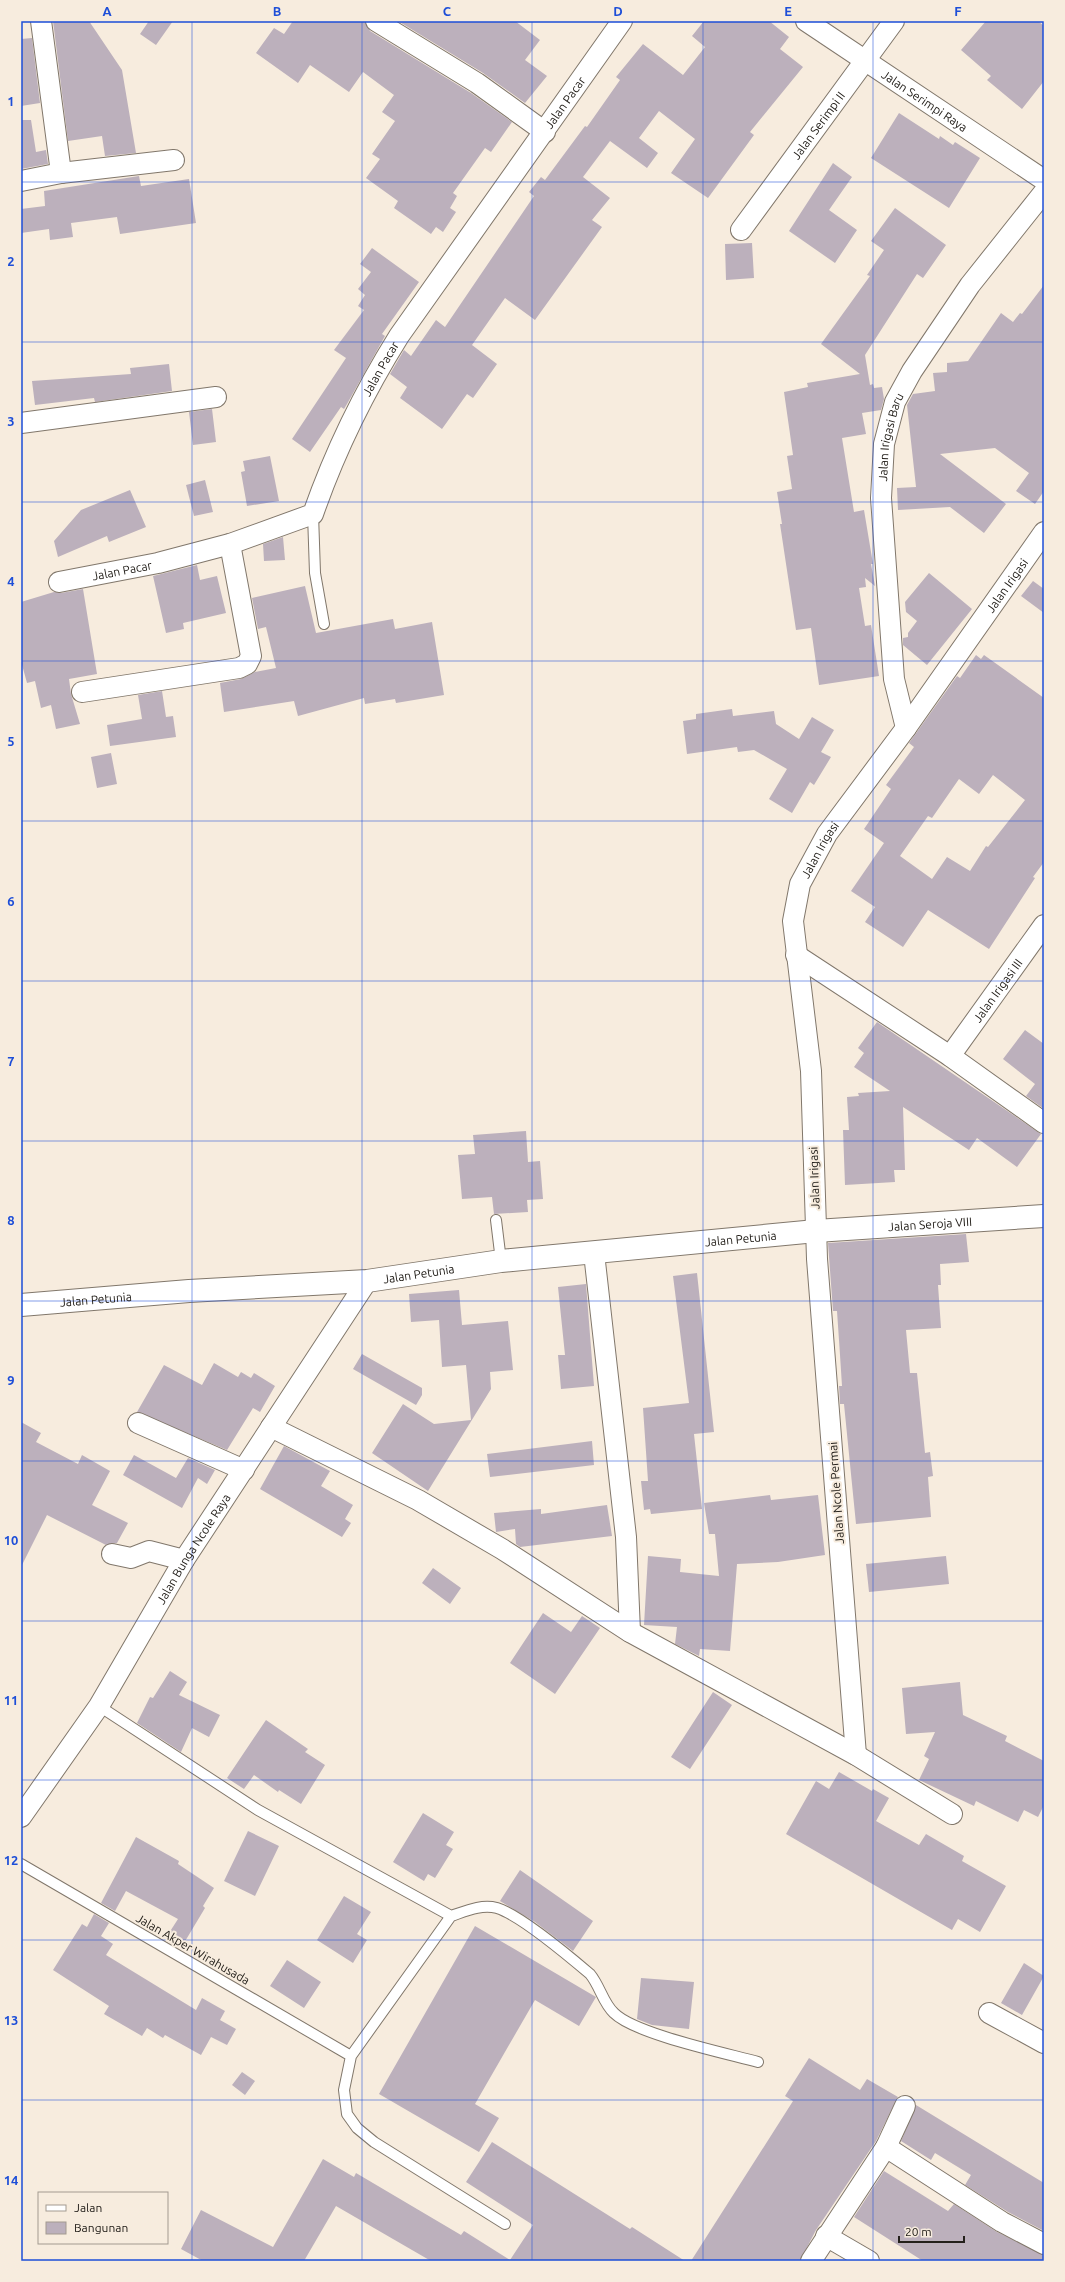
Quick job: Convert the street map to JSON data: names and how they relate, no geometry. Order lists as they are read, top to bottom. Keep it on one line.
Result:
{"streets":{"street":["Jalan Serimpi Raya","Jalan Pacar","Jalan Serimpi II","Jalan Irigasi Baru","Jalan Irigasi","Jalan Irigasi III","Jalan Seroja VIII","Jalan Petunia","Jalan Ncole Permai","Jalan Bunga Ncole Raya"],"lane":["Jalan Akper Wirahusada"]},"crossings":[["Jalan Serimpi Raya","Jalan Serimpi II"],["Jalan Irigasi Baru","Jalan Irigasi"],["Jalan Irigasi","Jalan Seroja VIII"],["Jalan Irigasi","Jalan Petunia"],["Jalan Irigasi","Jalan Ncole Permai"],["Jalan Seroja VIII","Jalan Petunia"],["Jalan Seroja VIII","Jalan Ncole Permai"],["Jalan Petunia","Jalan Ncole Permai"],["Jalan Petunia","Jalan Bunga Ncole Raya"]],"legend":["Jalan","Bangunan"],"scale_bar":"20 m","grid":{"columns":["A","B","C","D","E","F"],"rows":["1","2","3","4","5","6","7","8","9","10","11","12","13","14"]}}
